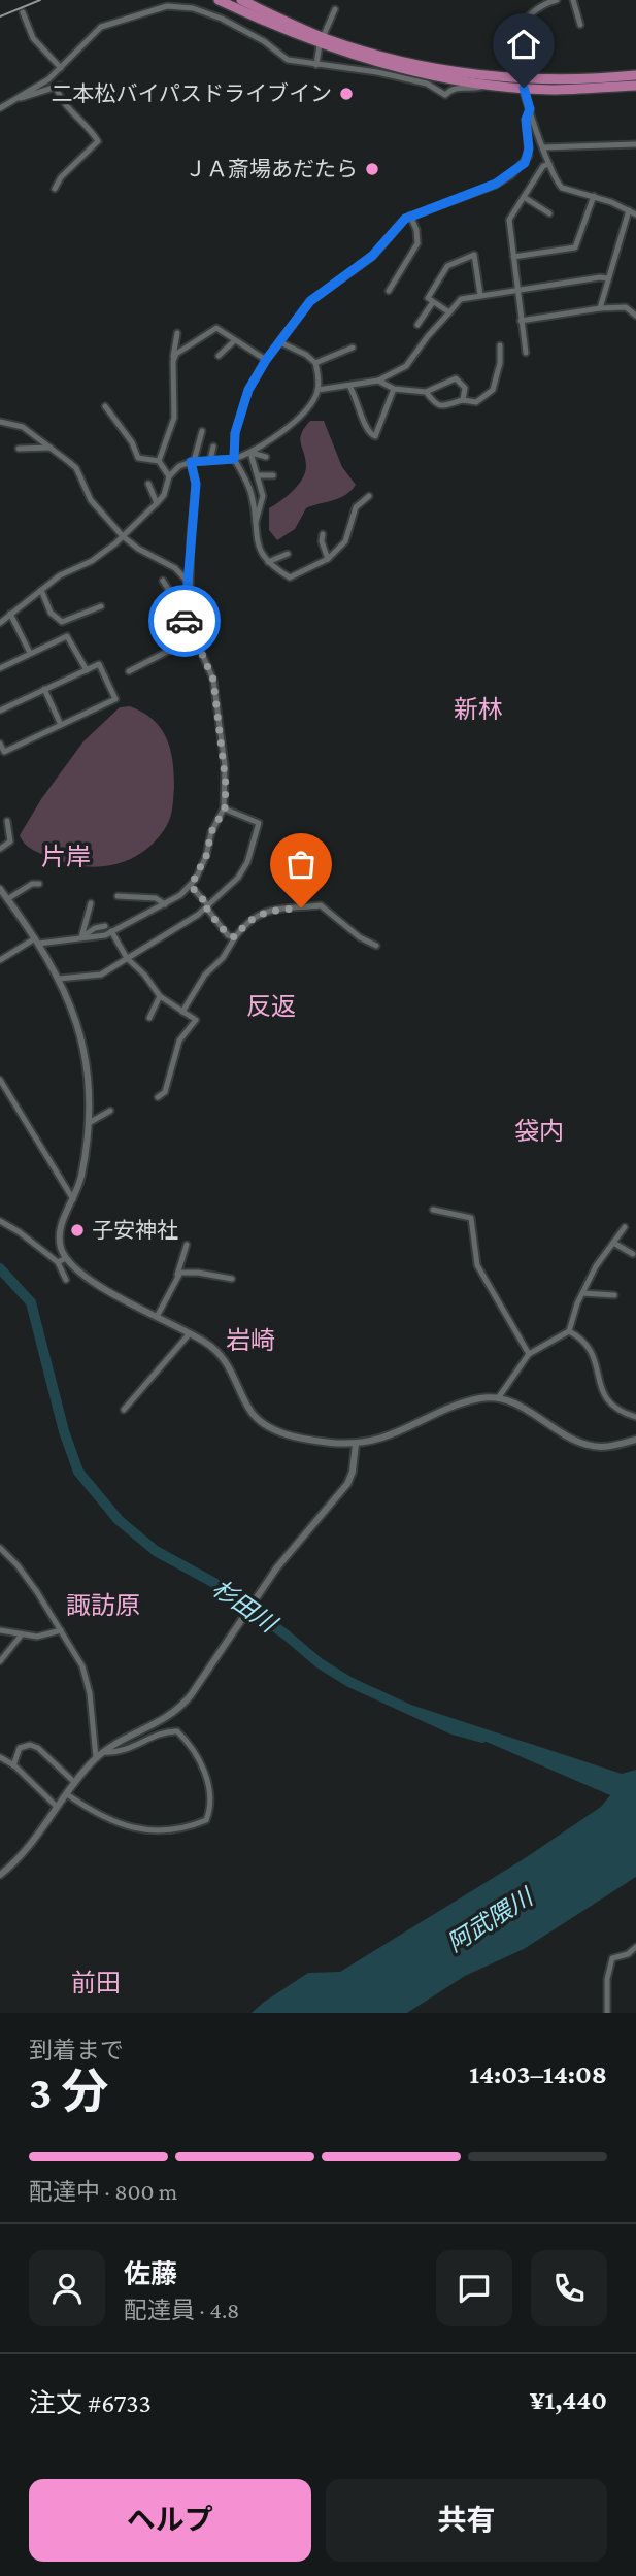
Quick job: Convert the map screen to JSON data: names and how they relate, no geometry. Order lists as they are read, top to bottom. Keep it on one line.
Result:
{"districts":["新林","片岸","反返","袋内","岩崎","諏訪原","前田"],"water":["杉田川","阿武隈川"],"places":["二本松バイパスドライブイン","ＪＡ斎場あだたら","子安神社"],"page":{"heading":["3 分","到着まで","14:03–14:08"],"panel":["佐藤","配達員 · 4.8","注文 #6733","¥1,440"],"bar":"配達中 · 800 m","buttons":["ヘルプ","共有"]}}
